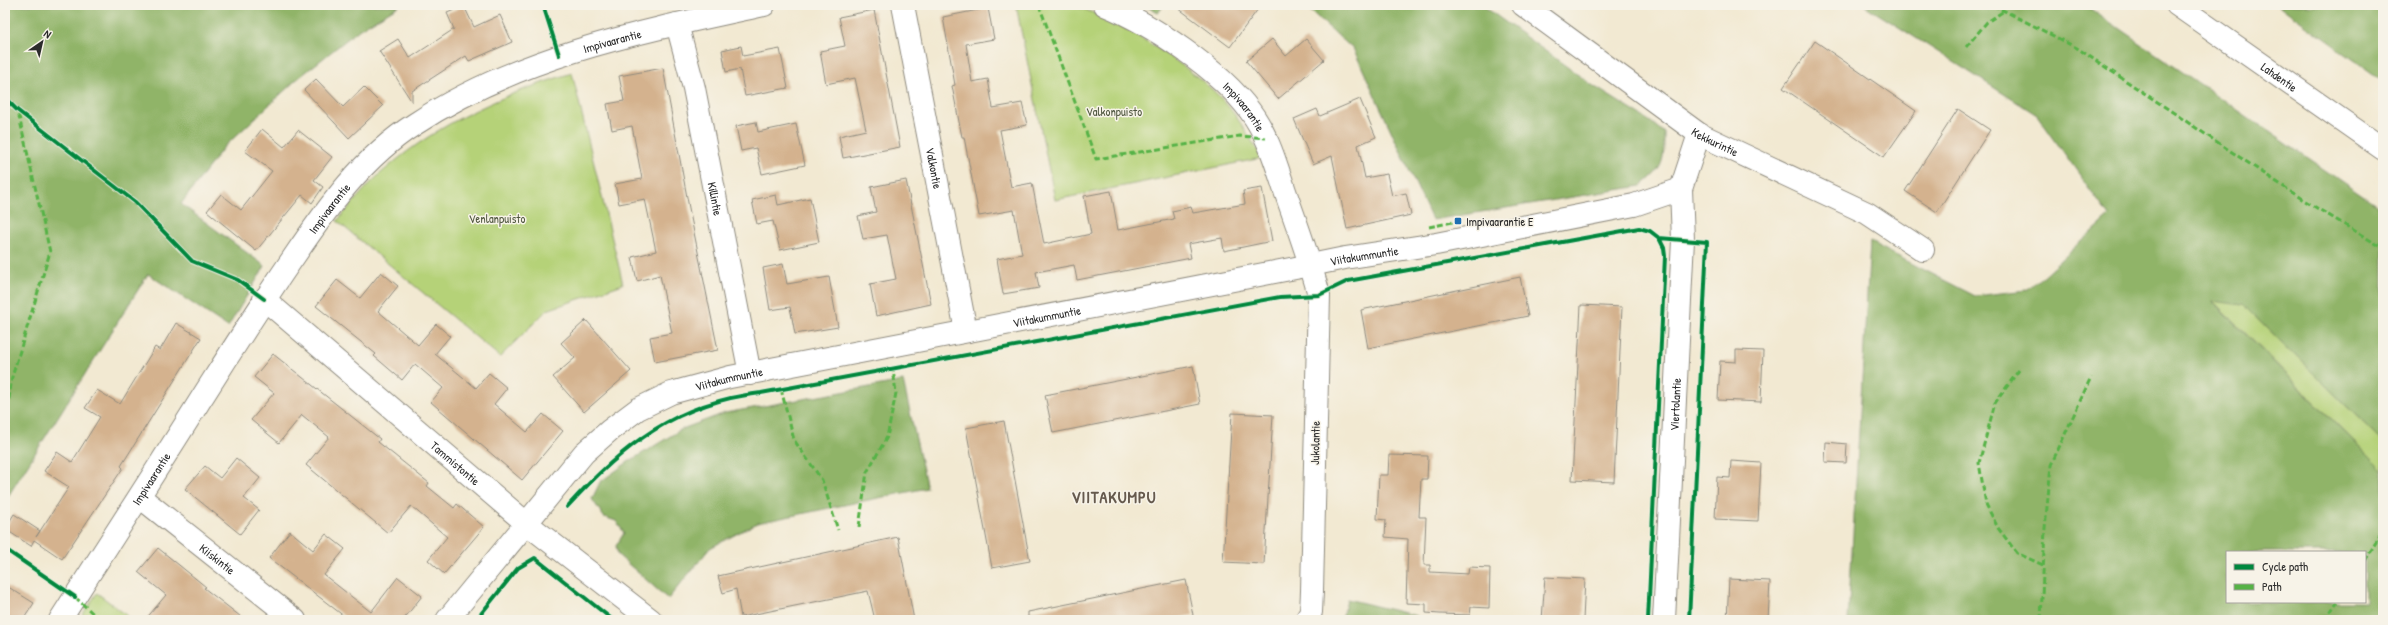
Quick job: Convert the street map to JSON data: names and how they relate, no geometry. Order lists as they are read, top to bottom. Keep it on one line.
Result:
{"streets":{"main road":["Impivaarantie","Lahdentie","Kekkurintie","Valkontie","Killintie","Viitakummuntie","Viertolantie","Jukolantie","Tammistontie","Kiiskintie"]},"crossings":[["Impivaarantie","Killintie"],["Impivaarantie","Viitakummuntie"],["Impivaarantie","Jukolantie"],["Impivaarantie","Tammistontie"],["Impivaarantie","Kiiskintie"],["Valkontie","Viitakummuntie"],["Killintie","Viitakummuntie"],["Viitakummuntie","Viertolantie"],["Viitakummuntie","Jukolantie"],["Viitakummuntie","Tammistontie"]],"districts":["VIITAKUMPU"],"parks":["Valkonpuisto","Venlanpuisto"],"places":{"transit":["Impivaarantie E"]},"legend":["Cycle path","Path"],"north":"top right"}
